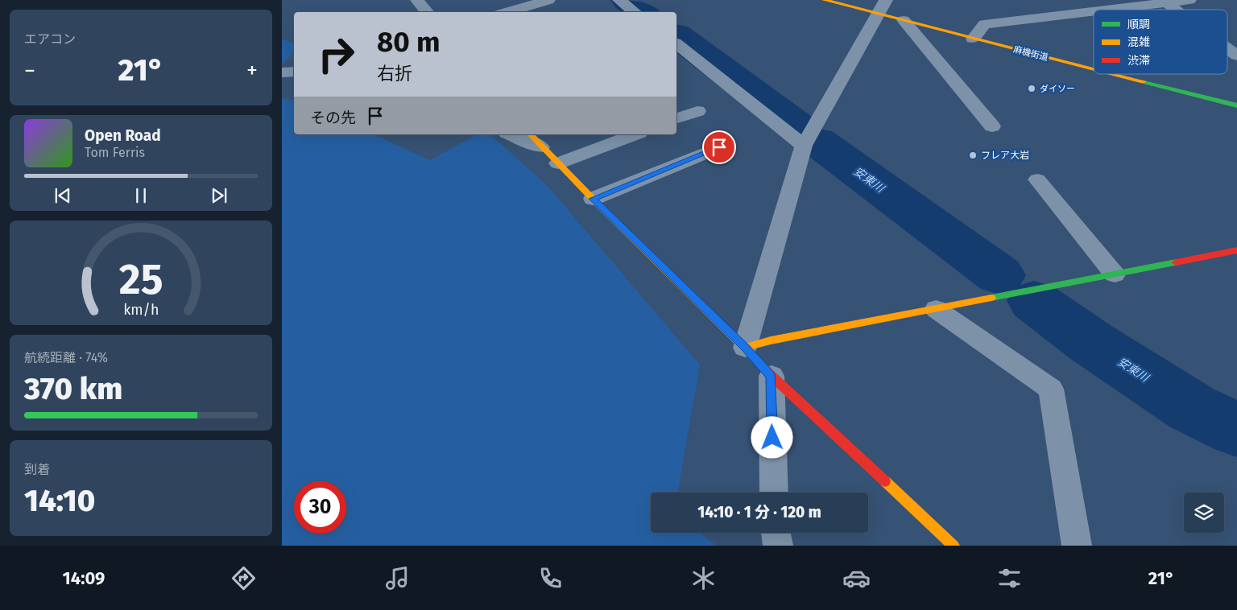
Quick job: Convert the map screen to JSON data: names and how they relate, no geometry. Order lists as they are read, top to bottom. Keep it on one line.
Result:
{"streets":{"street":["麻機街道"]},"water":["安東川"],"places":["ダイソー","フレア大岩"],"legend":["順調","混雑","渋滞"],"page":{"tile":["エアコン",["航続距離 · 74%","370 km"],["到着","14:10"]],"turn":["80 m","右折"],"heat":["−","21°","+"],"then":"その先","song":["Open Road","Tom Ferris"],"limit":"30","trip":"14:10 · 1 分 · 120 m","tabs":["14:09","21°"],"gauge":["25","km/h"]}}
